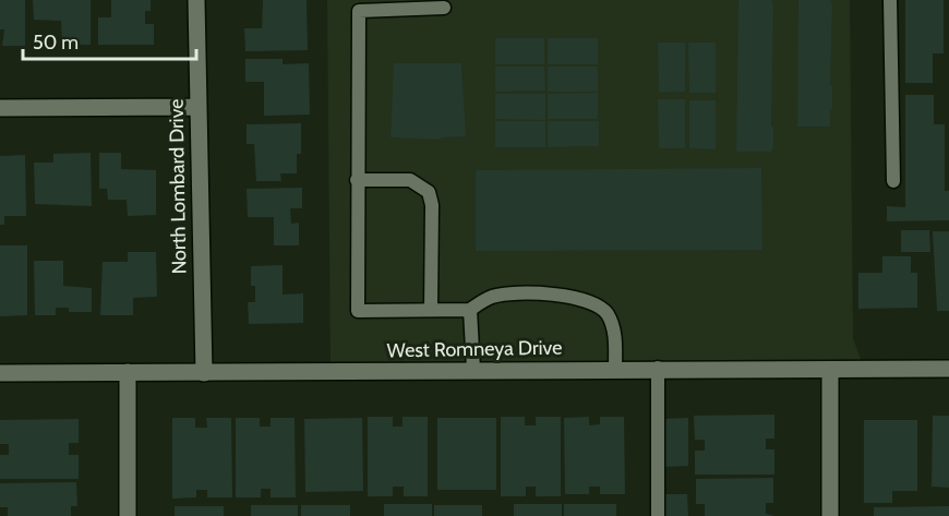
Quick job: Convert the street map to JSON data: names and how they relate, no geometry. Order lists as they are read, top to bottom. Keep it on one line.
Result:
{"streets":{"street":["North Lombard Drive","West Romneya Drive"]},"crossings":[["North Lombard Drive","West Romneya Drive"]],"scale_bar":"50 m"}
